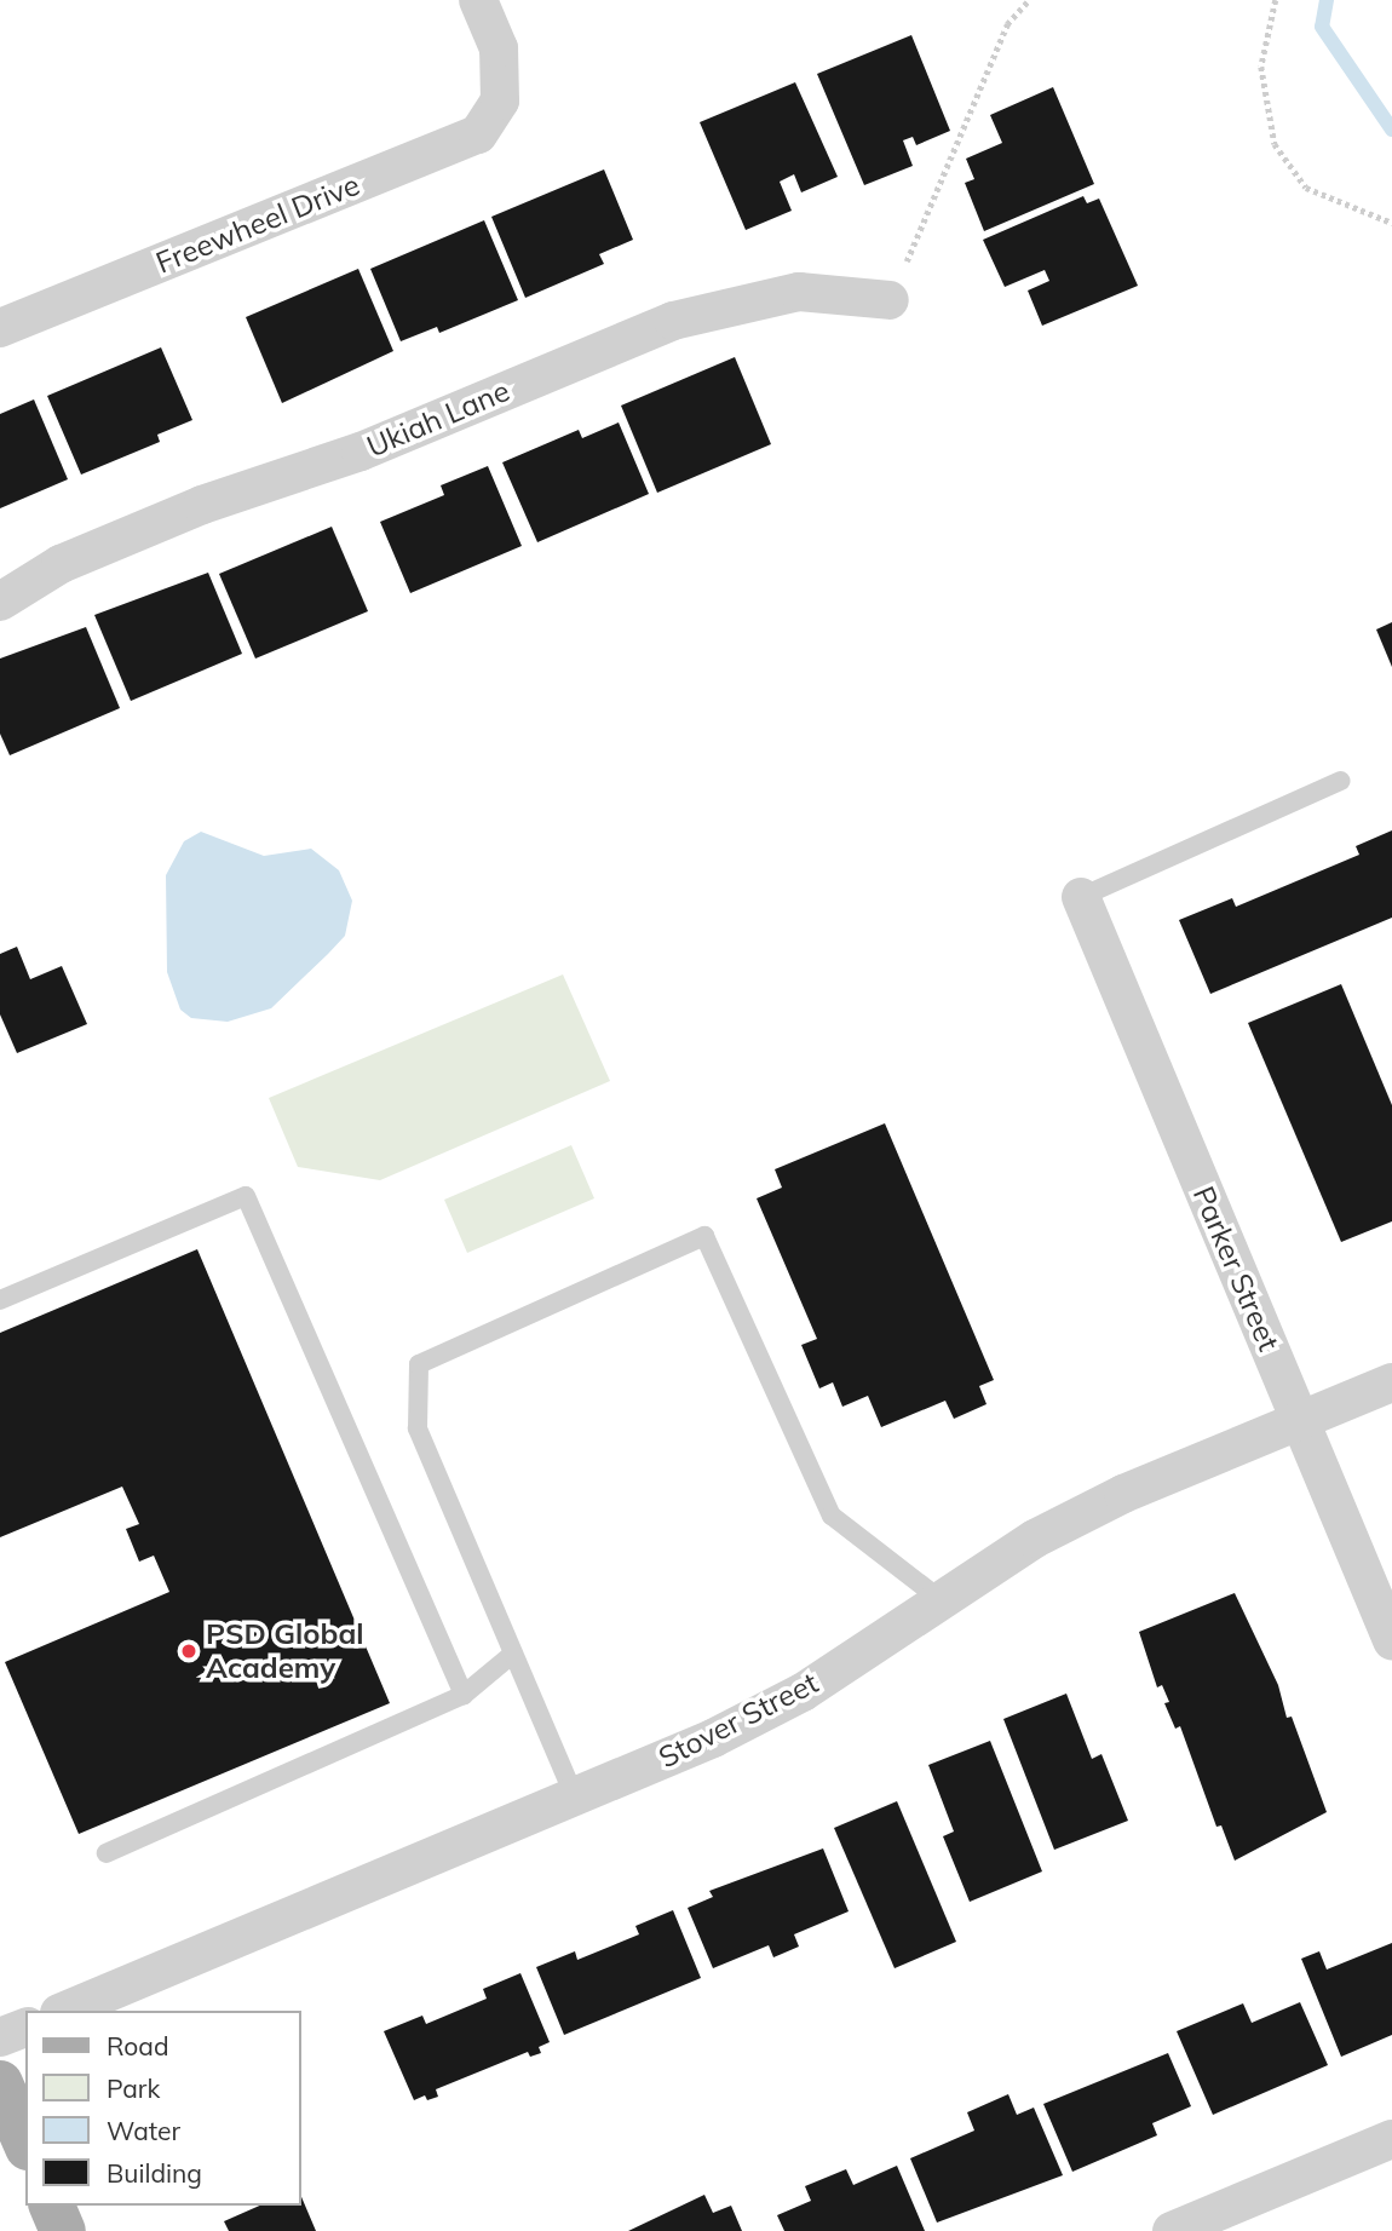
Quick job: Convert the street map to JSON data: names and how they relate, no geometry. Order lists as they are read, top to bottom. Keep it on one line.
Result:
{"streets":{"street":["Freewheel Drive","Ukiah Lane","Parker Street","Stover Street"]},"crossings":[["Parker Street","Stover Street"]],"places":["PSD Global Academy"],"legend":["Road","Park","Water","Building"]}
